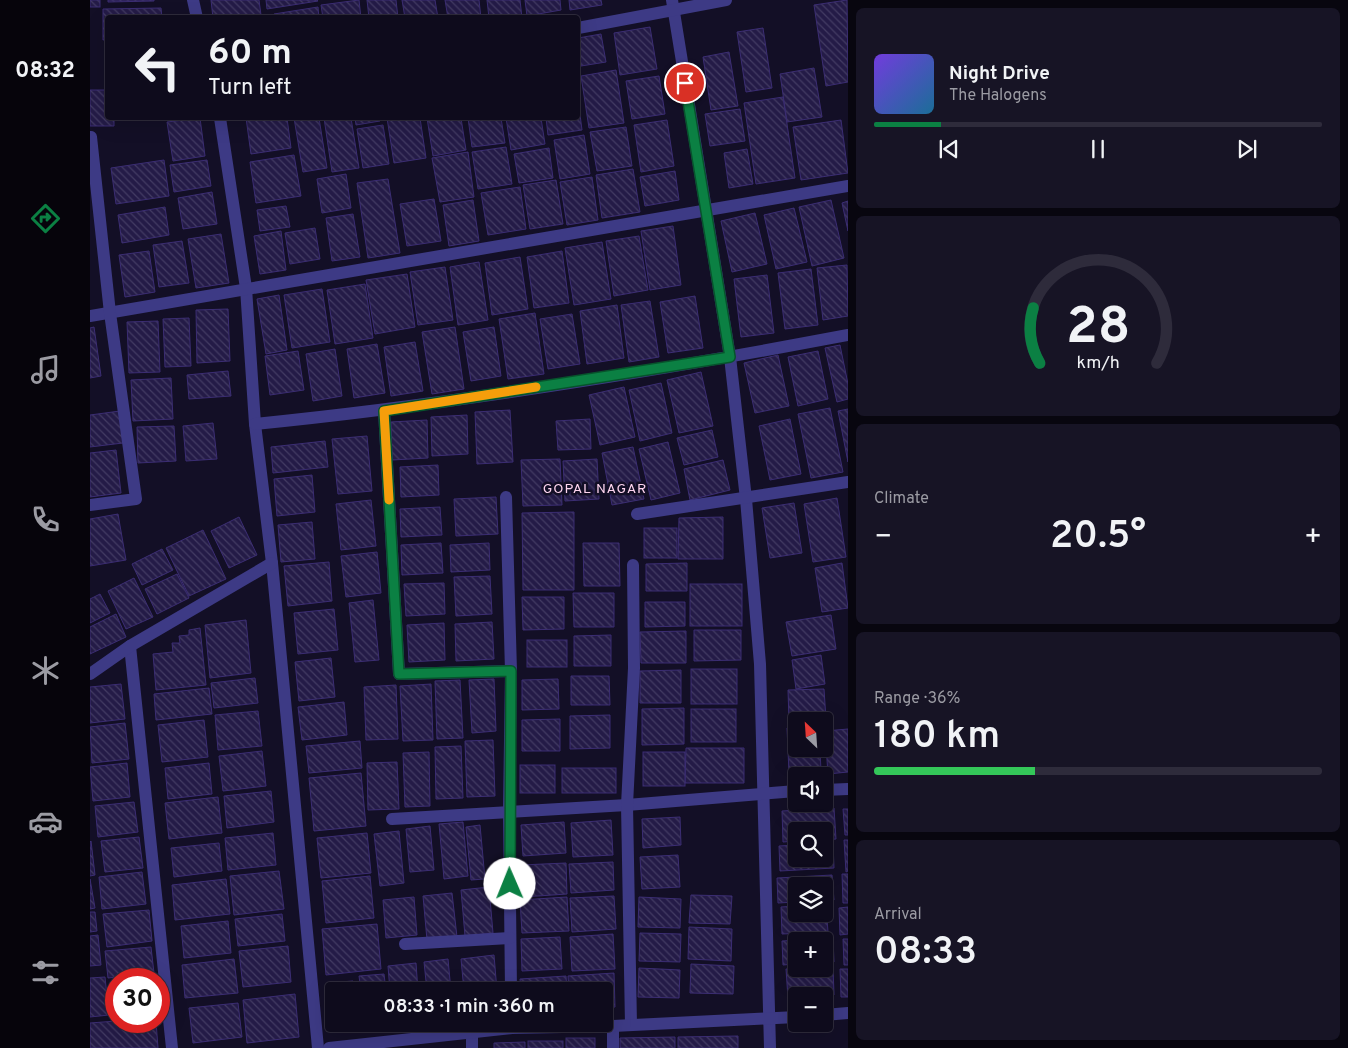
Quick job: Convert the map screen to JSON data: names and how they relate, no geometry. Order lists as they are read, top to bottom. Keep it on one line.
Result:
{"districts":["GOPAL NAGAR"],"north":"top left","page":{"tabs":"08:32","turn":["60 m","Turn left"],"song":["Night Drive","The Halogens"],"tile":["Climate",["Range · 36%","180 km"],["Arrival","08:33"]],"heat":["−","20.5°","+"],"map_buttons":["+","−"],"limit":"30","trip":"08:33 · 1 min · 360 m","gauge":["28","km/h"]}}
